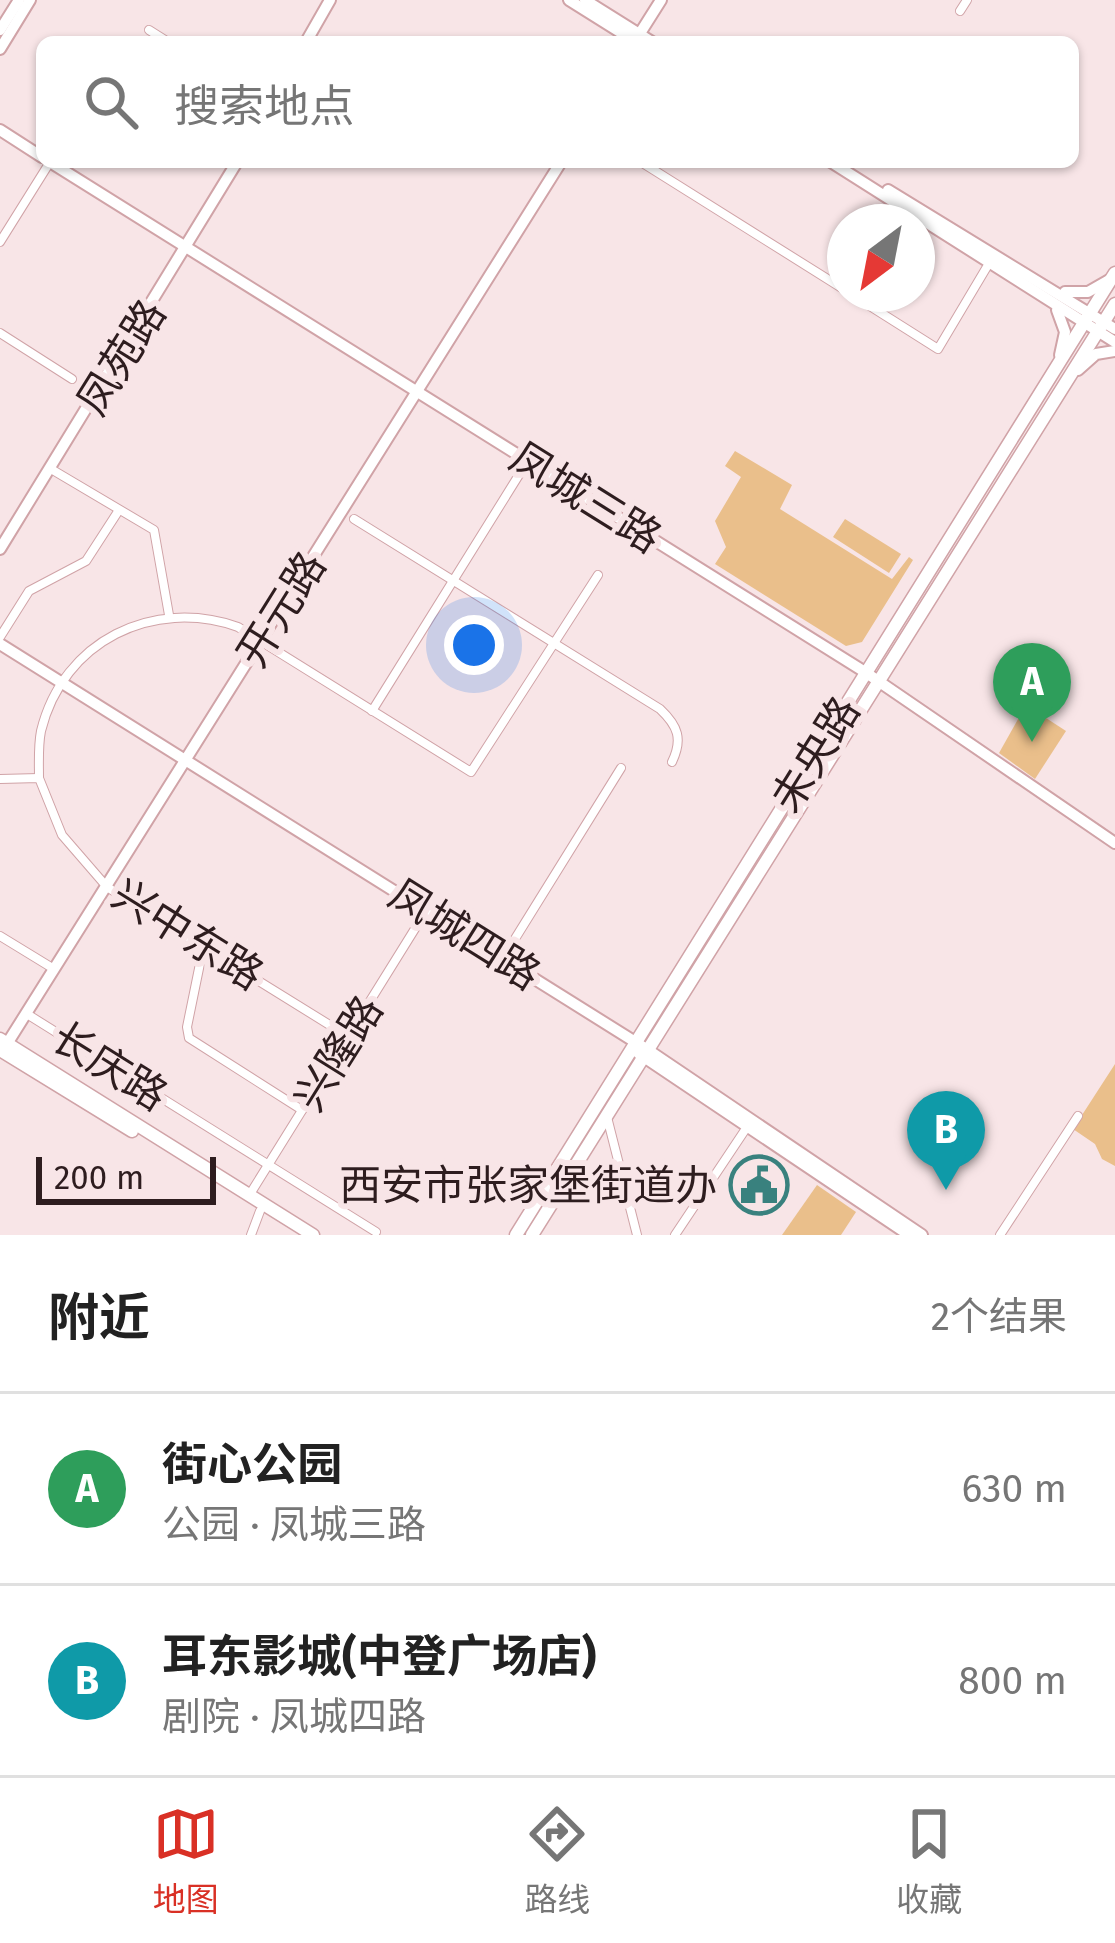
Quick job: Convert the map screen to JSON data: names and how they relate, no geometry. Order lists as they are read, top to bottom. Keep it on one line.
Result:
{"streets":{"main road":["未央路"],"street":["凤苑路","凤城三路","开元路","兴中东路","凤城四路","兴隆路","长庆路"]},"crossings":[["凤苑路","凤城三路"],["凤城三路","开元路"],["凤城三路","未央路"],["开元路","兴中东路"],["开元路","凤城四路"],["开元路","长庆路"],["未央路","凤城四路"],["兴中东路","兴隆路"],["凤城四路","兴隆路"],["兴隆路","长庆路"]],"places":{"public building":["西安市张家堡街道办"]},"scale_bar":"200 m","north":"bottom left","page":{"search":"搜索地点","pins":["A","B"],"scale":"200 m","heading":["附近","2个结果"],"list":[{"mark":"A","name":"街心公园","note":"公园 · 凤城三路","value":"630 m"},{"mark":"B","name":"耳东影城(中登广场店)","note":"剧院 · 凤城四路","value":"800 m"}],"nav":["地图","路线","收藏"]}}
